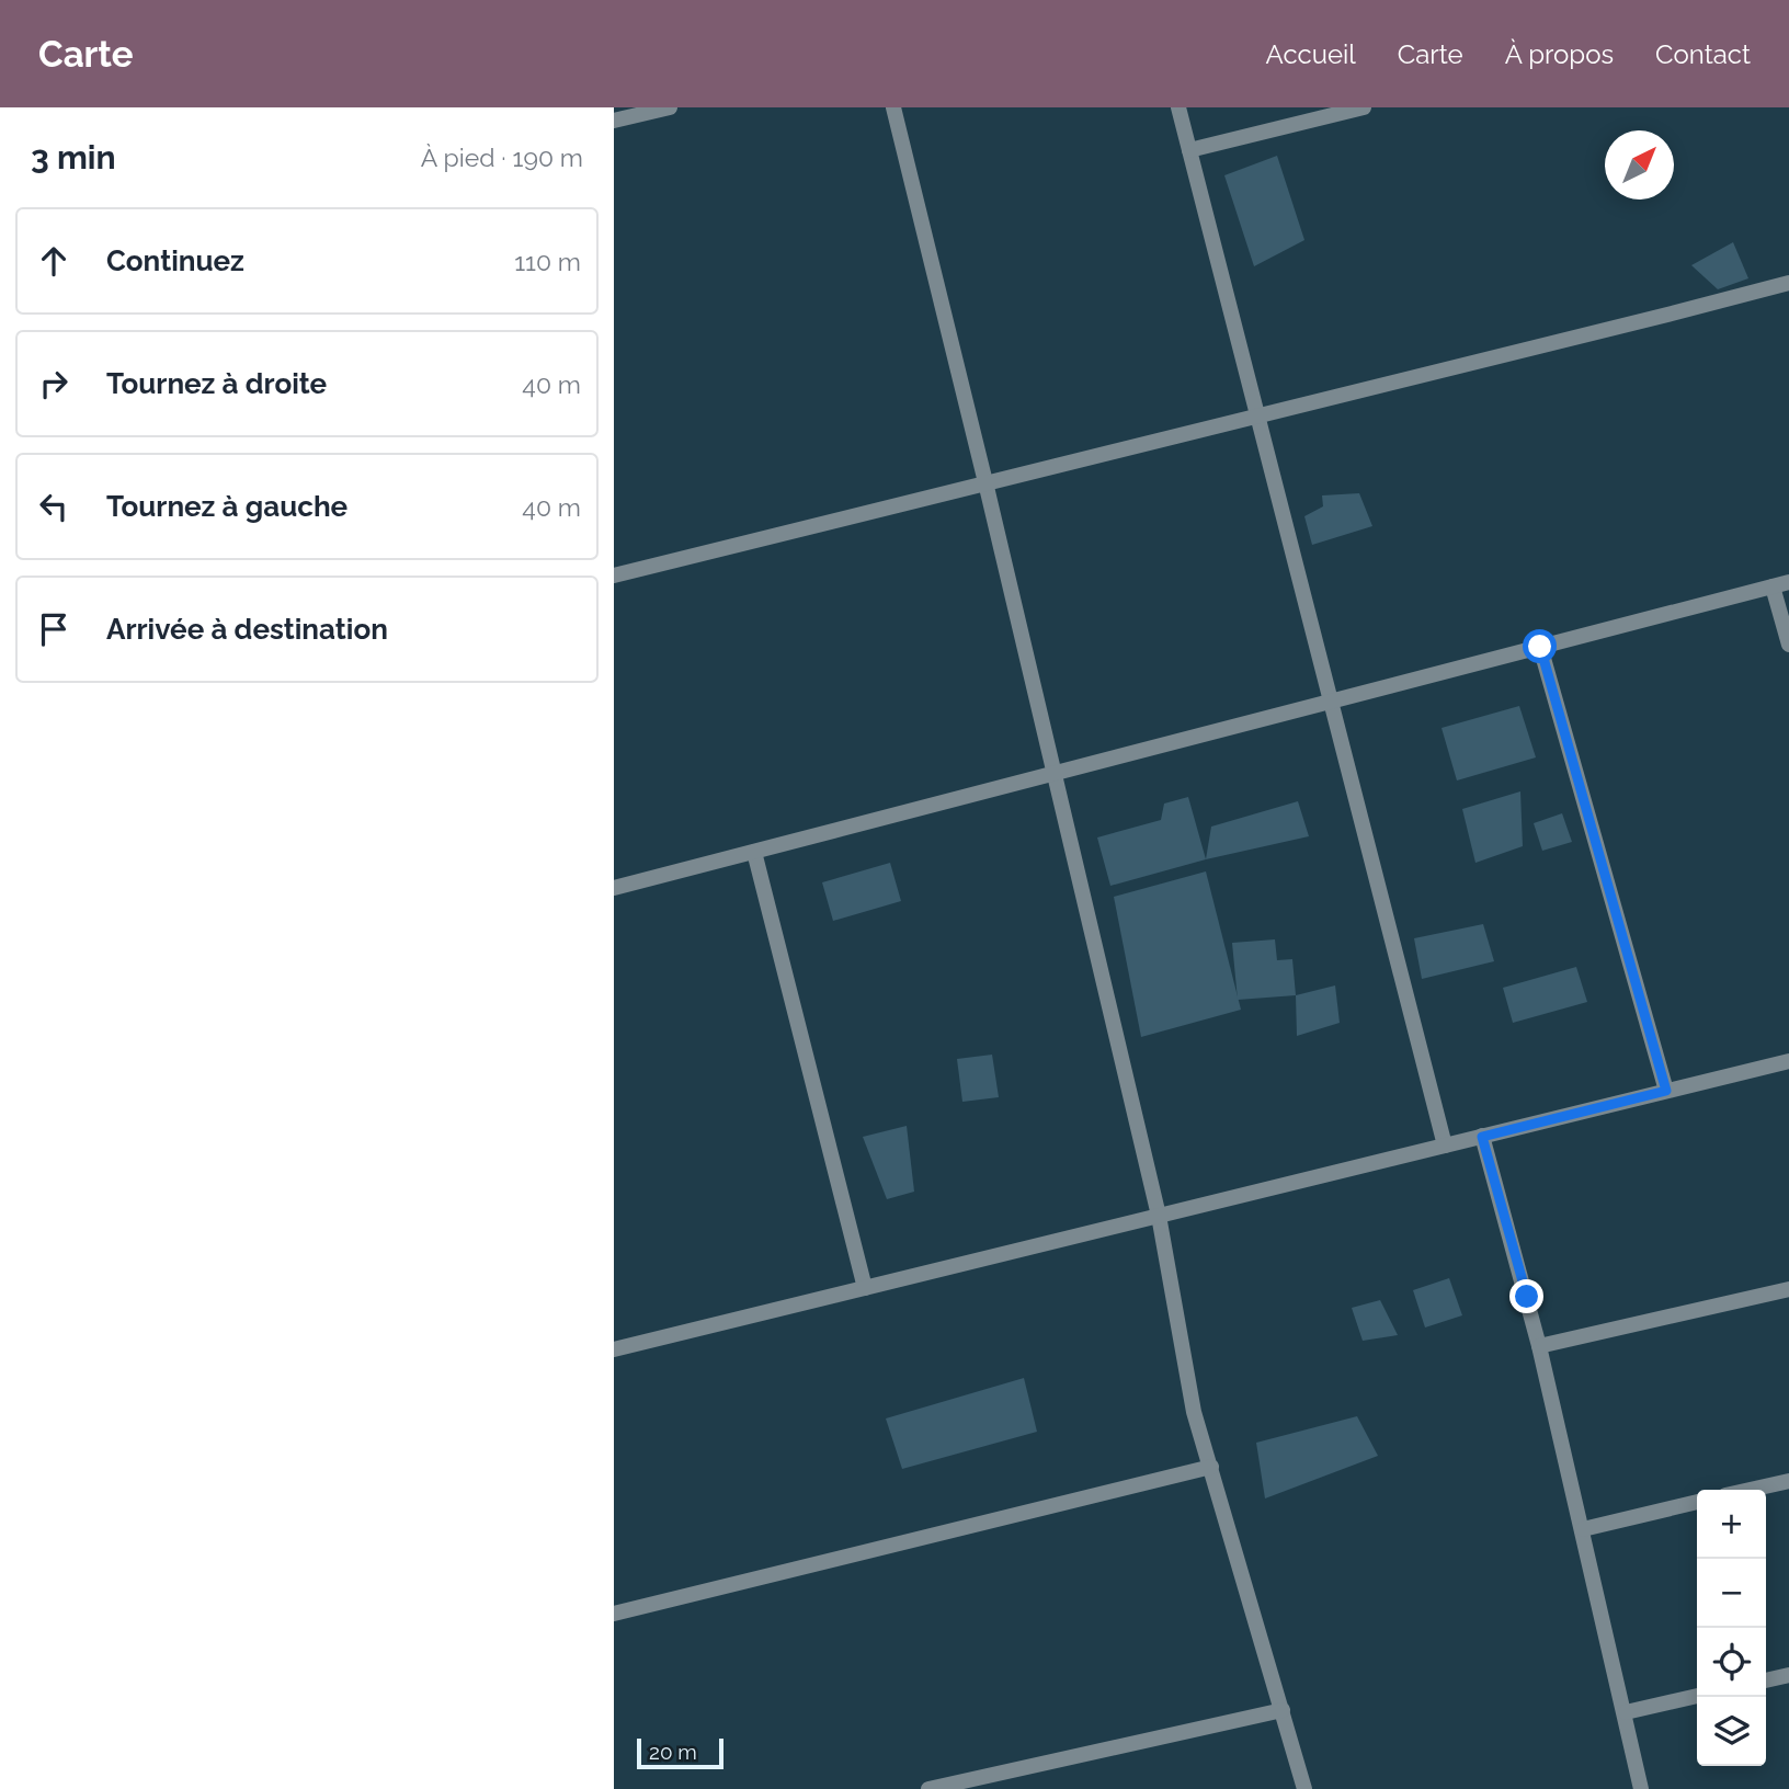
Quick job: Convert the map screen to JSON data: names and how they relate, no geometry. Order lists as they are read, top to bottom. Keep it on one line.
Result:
{"scale_bar":"20 m","north":"top right","page":{"header":"Carte","nav":["Accueil","Carte","À propos","Contact"],"heading":["3 min","À pied · 190 m"],"list":[["Continuez","110 m"],["Tournez à droite","40 m"],["Tournez à gauche","40 m"],"Arrivée à destination"],"map_buttons":["+","−"],"scale":"20 m"}}
